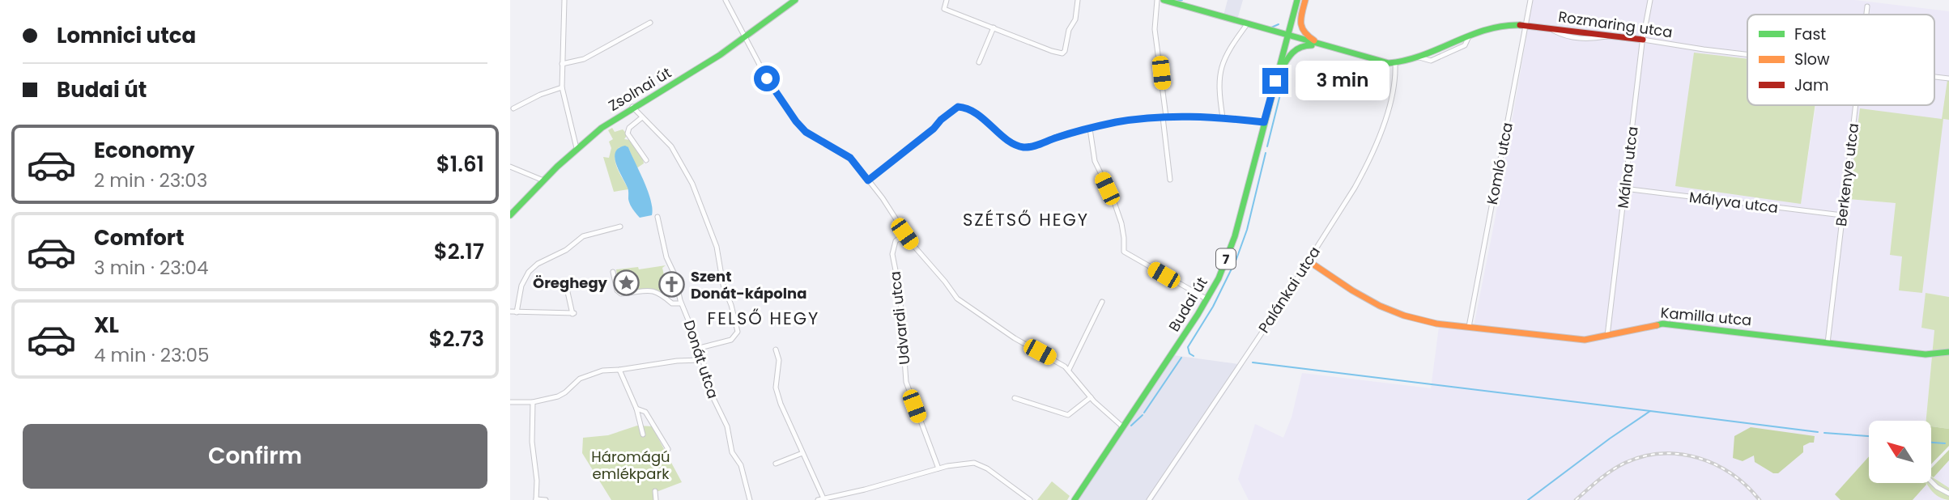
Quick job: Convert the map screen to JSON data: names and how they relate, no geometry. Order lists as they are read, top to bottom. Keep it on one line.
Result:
{"streets":{"street":["Rozmaring utca","Zsolnai út","Komló utca","Málna utca","Berkenye utca","Mályva utca","7","Palánkai utca","Budai út","Kamilla utca","Udvardi utca","Donát utca"]},"crossings":[["Rozmaring utca","Komló utca"],["Rozmaring utca","Málna utca"],["Rozmaring utca","Palánkai utca"],["Rozmaring utca","Budai út"],["Komló utca","Kamilla utca"],["Málna utca","Mályva utca"],["Málna utca","Kamilla utca"],["Berkenye utca","Mályva utca"],["Berkenye utca","Kamilla utca"],["Palánkai utca","Kamilla utca"]],"districts":["SZÉTSŐ HEGY","FELSŐ HEGY"],"parks":["Háromágú emlékpark"],"places":{"place":["Öreghegy"],"church":["Szent Donát-kápolna"]},"legend":["Fast","Slow","Jam"],"north":"top left","page":{"banner":["Lomnici utca","Budai út"],"bubble":"3 min","list":[{"name":"Economy","note":"2 min · 23:03","value":"$1.61"},{"name":"Comfort","note":"3 min · 23:04","value":"$2.17"},{"name":"XL","note":"4 min · 23:05","value":"$2.73"}],"buttons":"Confirm"}}
